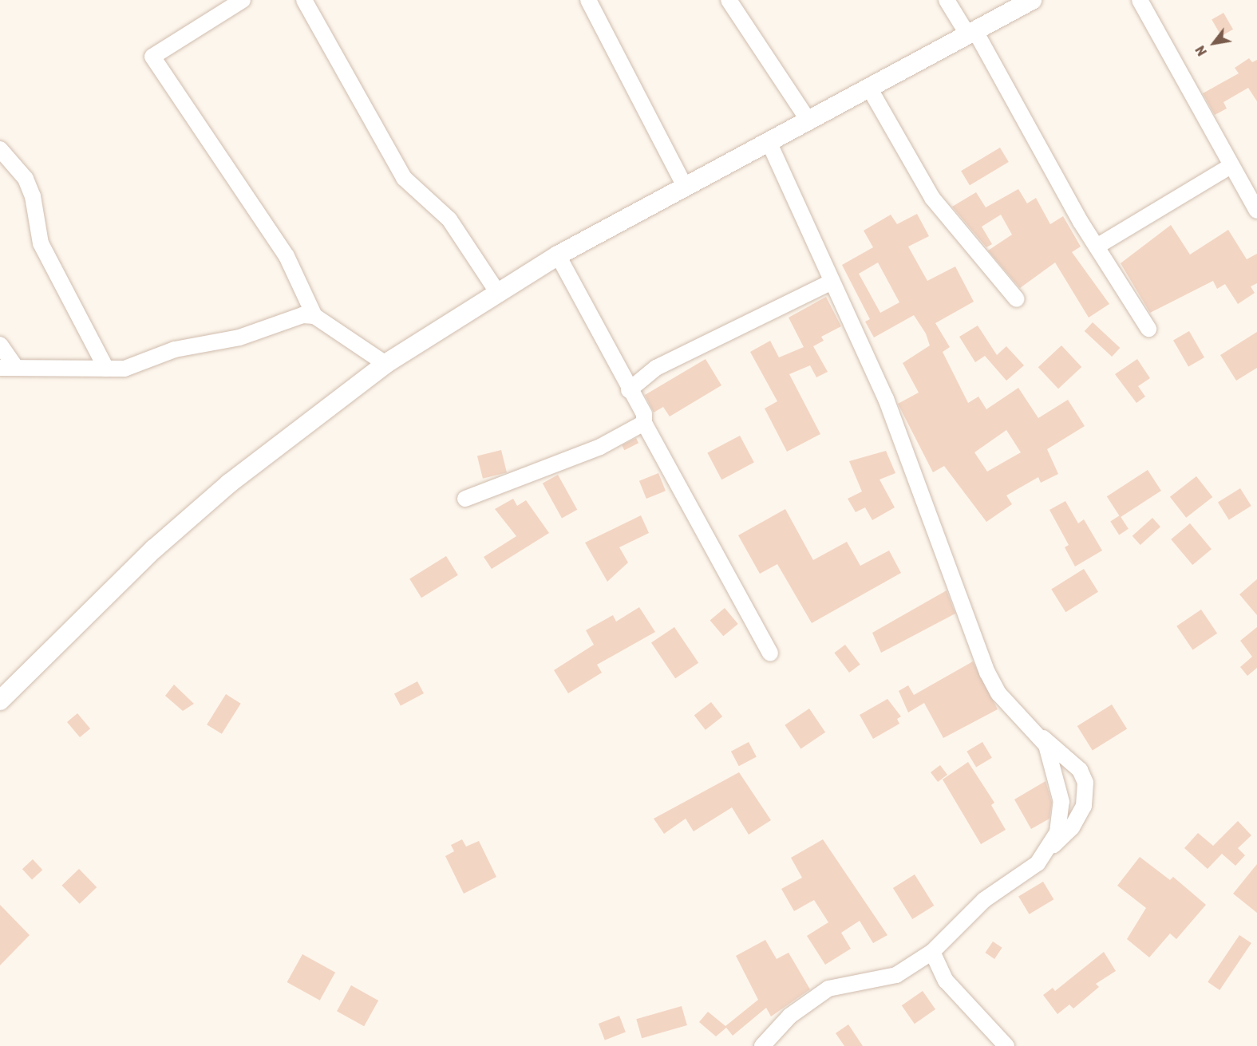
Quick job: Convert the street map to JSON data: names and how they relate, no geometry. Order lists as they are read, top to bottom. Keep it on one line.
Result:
{"north":"bottom left"}
